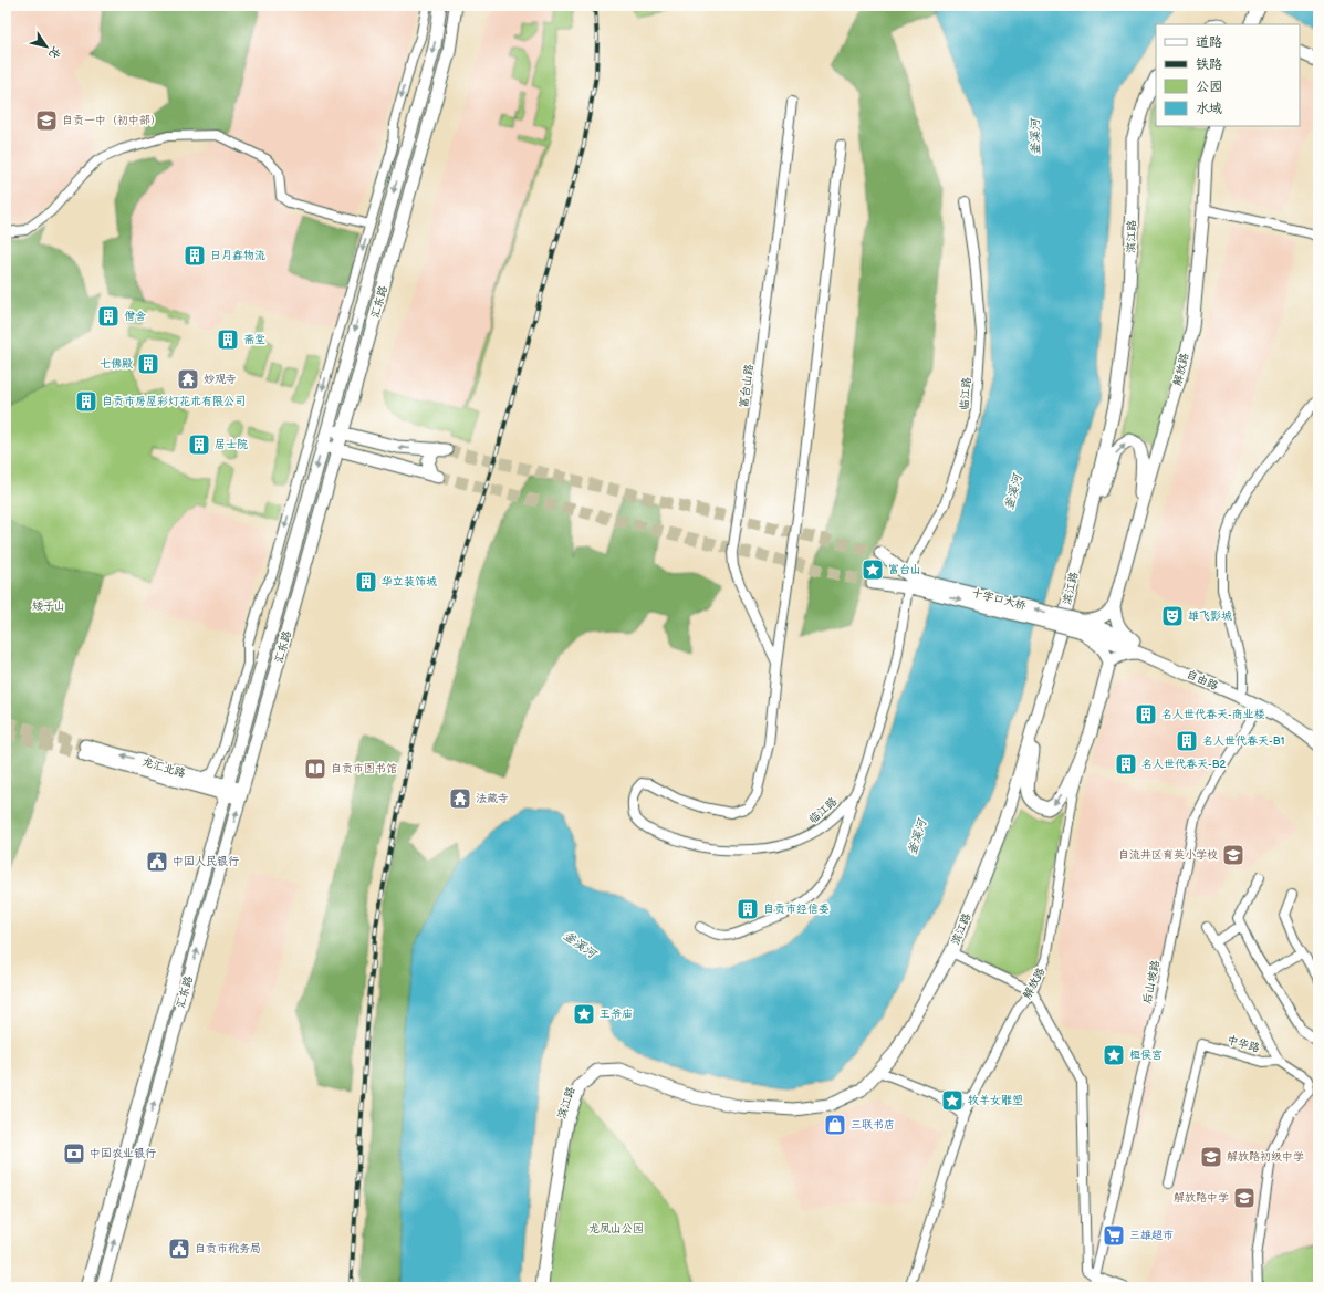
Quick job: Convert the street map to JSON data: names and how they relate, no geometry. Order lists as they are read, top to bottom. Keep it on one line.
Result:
{"streets":{"main road":["滨江路","汇东路","解放路","十字口大桥","自由路","龙汇北路"],"street":["富台山路","临江路","后山坡路","中华路"]},"crossings":[["汇东路","龙汇北路"],["富台山路","临江路"],["临江路","十字口大桥"],["十字口大桥","自由路"],["自由路","后山坡路"]],"water":["釜溪河"],"parks":["矮子山","龙凤山公园"],"places":{"school or university":["自贡一中（初中部）","自流井区育英小学校","解放路初级中学","解放路中学"],"building":["日月鑫物流","僧舍","斋堂","七佛殿","自贡市房屋彩灯花术有限公司","居士院","华立装饰城","名人世代春天-商业楼","名人世代春天-B1","名人世代春天-B2","自贡市经信委"],"temple":["妙观寺","法藏寺"],"place":["富台山","王爷庙","桓侯宫","牧羊女雕塑"],"theatre":["雄飞影城"],"library":["自贡市图书馆"],"public building":["中国人民银行","自贡市税务局"],"shop":["三联书店"],"bank":["中国农业银行"],"supermarket":["三雄超市"]},"legend":["道路","铁路","公园","水域"],"north":"bottom right"}
